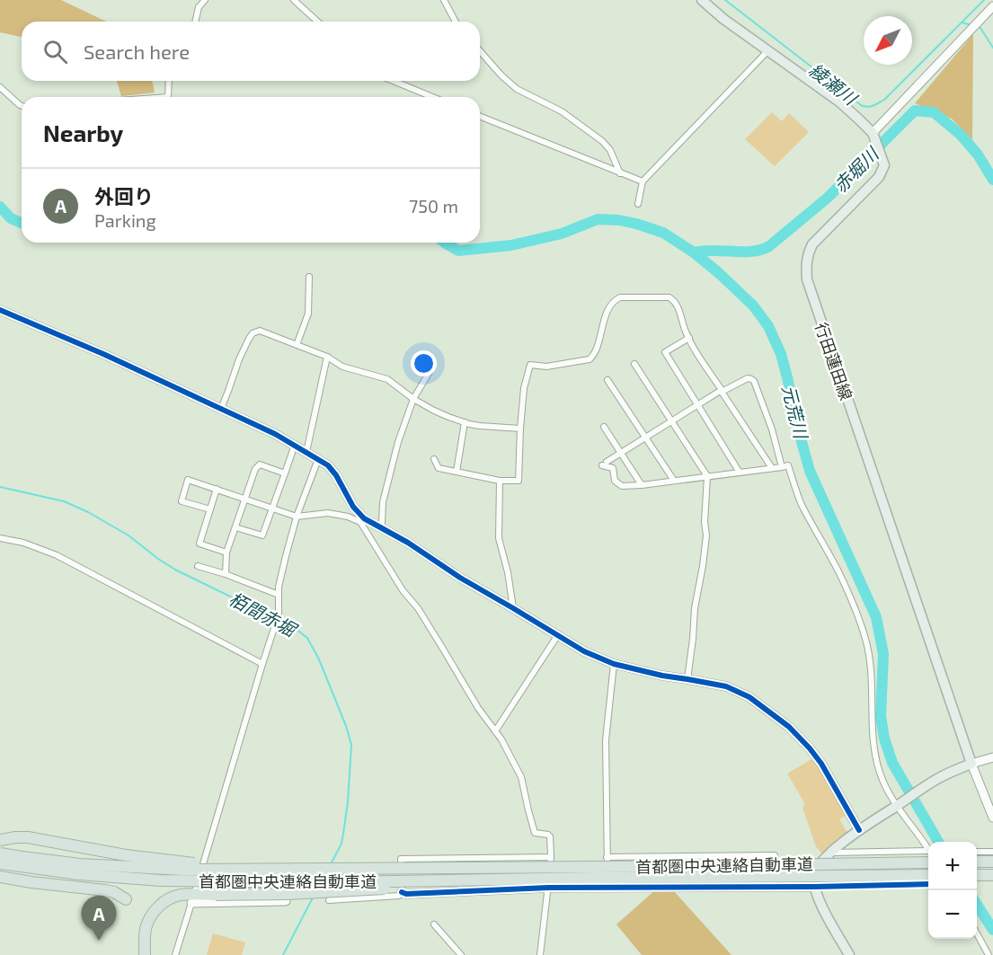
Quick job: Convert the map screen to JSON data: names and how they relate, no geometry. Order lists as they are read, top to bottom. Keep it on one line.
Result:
{"streets":{"highway":["首都圏中央連絡自動車道"],"main road":["行田蓮田線"]},"water":["綾瀬川","赤堀川","元荒川","栢間赤堀"],"north":"bottom left","page":{"search":"Search here","heading":"Nearby","list":[{"mark":"A","name":"外回り","note":"Parking","value":"750 m"}],"map_buttons":["+","−"],"pins":"A"}}
